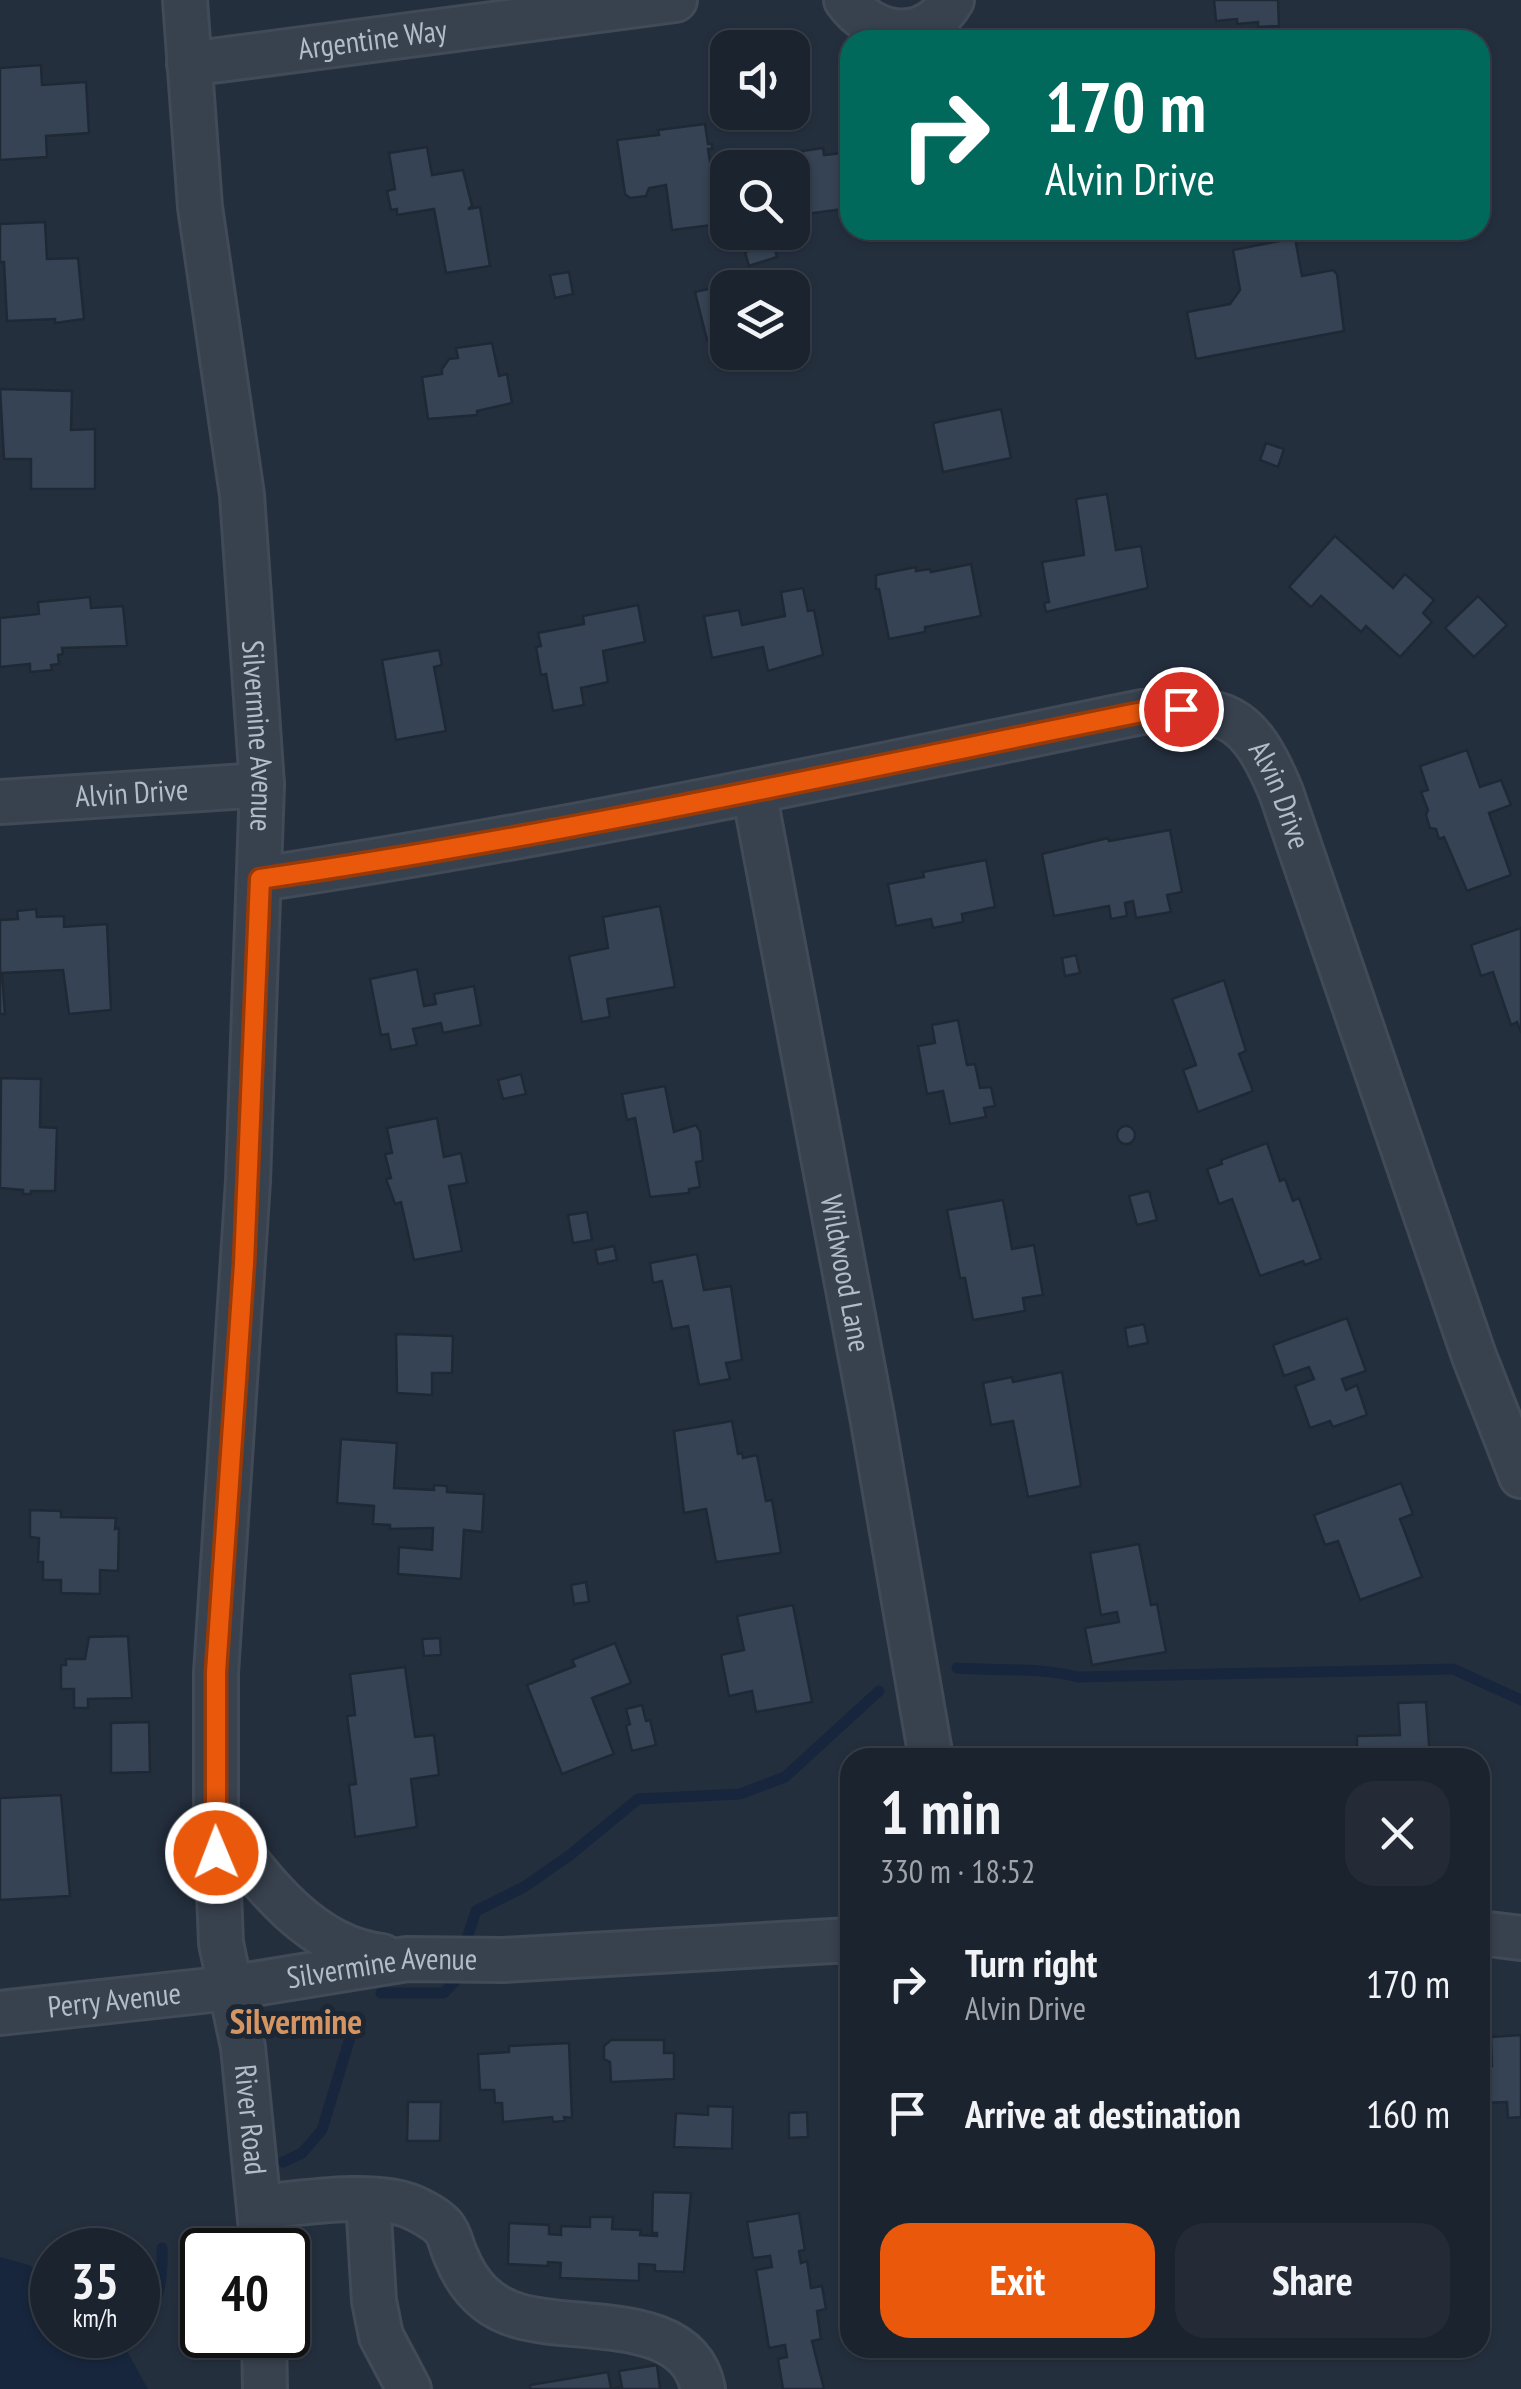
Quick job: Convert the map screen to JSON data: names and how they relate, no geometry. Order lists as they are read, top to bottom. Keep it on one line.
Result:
{"streets":{"street":["Argentine Way","Silvermine Avenue","Alvin Drive","Wildwood Lane","Perry Avenue","River Road"]},"crossings":[["Argentine Way","Silvermine Avenue"],["Silvermine Avenue","Alvin Drive"],["Silvermine Avenue","Perry Avenue"],["Silvermine Avenue","River Road"],["Alvin Drive","Wildwood Lane"],["Perry Avenue","River Road"]],"districts":["Silvermine"],"page":{"turn":["170 m","Alvin Drive"],"heading":["1 min","330 m · 18:52"],"list":[{"name":"Turn right","note":"Alvin Drive","value":"170 m"},{"name":"Arrive at destination","value":"160 m"}],"buttons":["Exit","Share"],"speed":"35 km/h","limit":"40"}}
